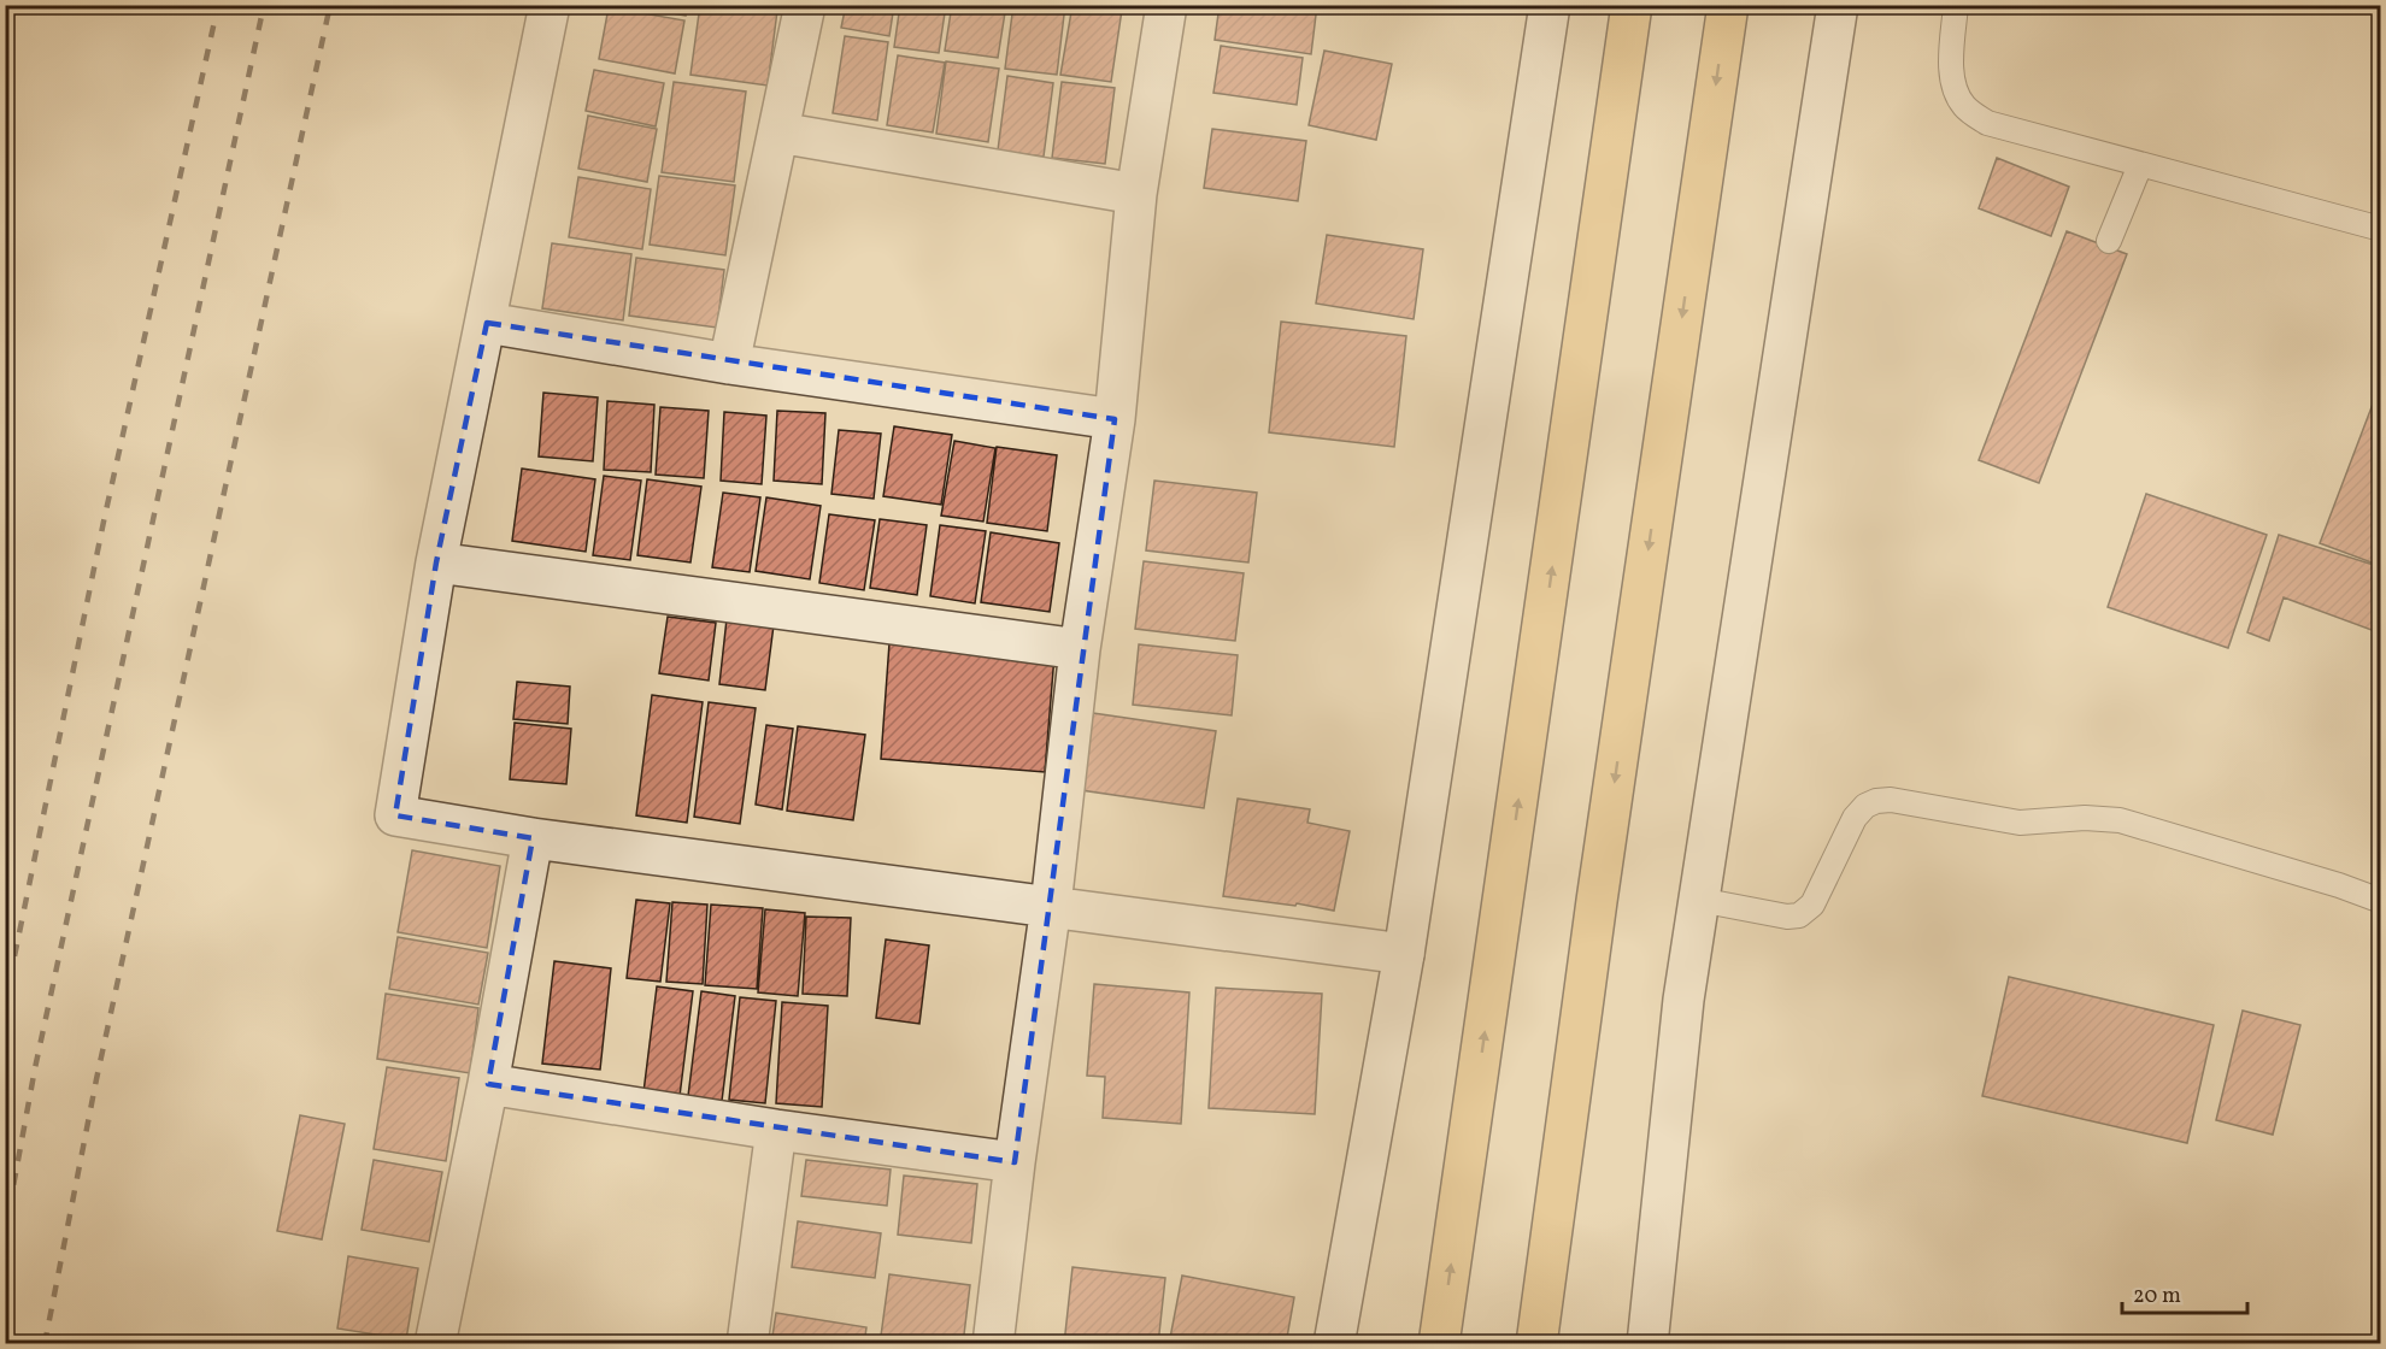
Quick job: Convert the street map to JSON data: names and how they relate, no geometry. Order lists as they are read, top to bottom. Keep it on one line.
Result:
{"scale_bar":"20 m"}
